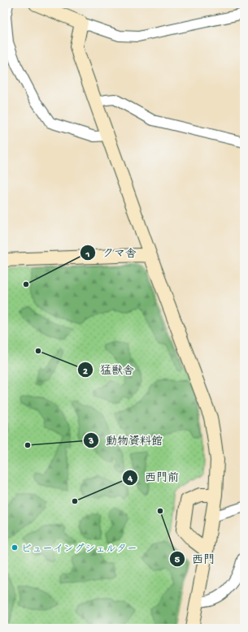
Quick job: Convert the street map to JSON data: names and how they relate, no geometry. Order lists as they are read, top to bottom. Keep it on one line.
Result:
{"places":["クマ舎","猛獣舎","動物資料館","西門前","西門","ビューイングシェルター"]}
